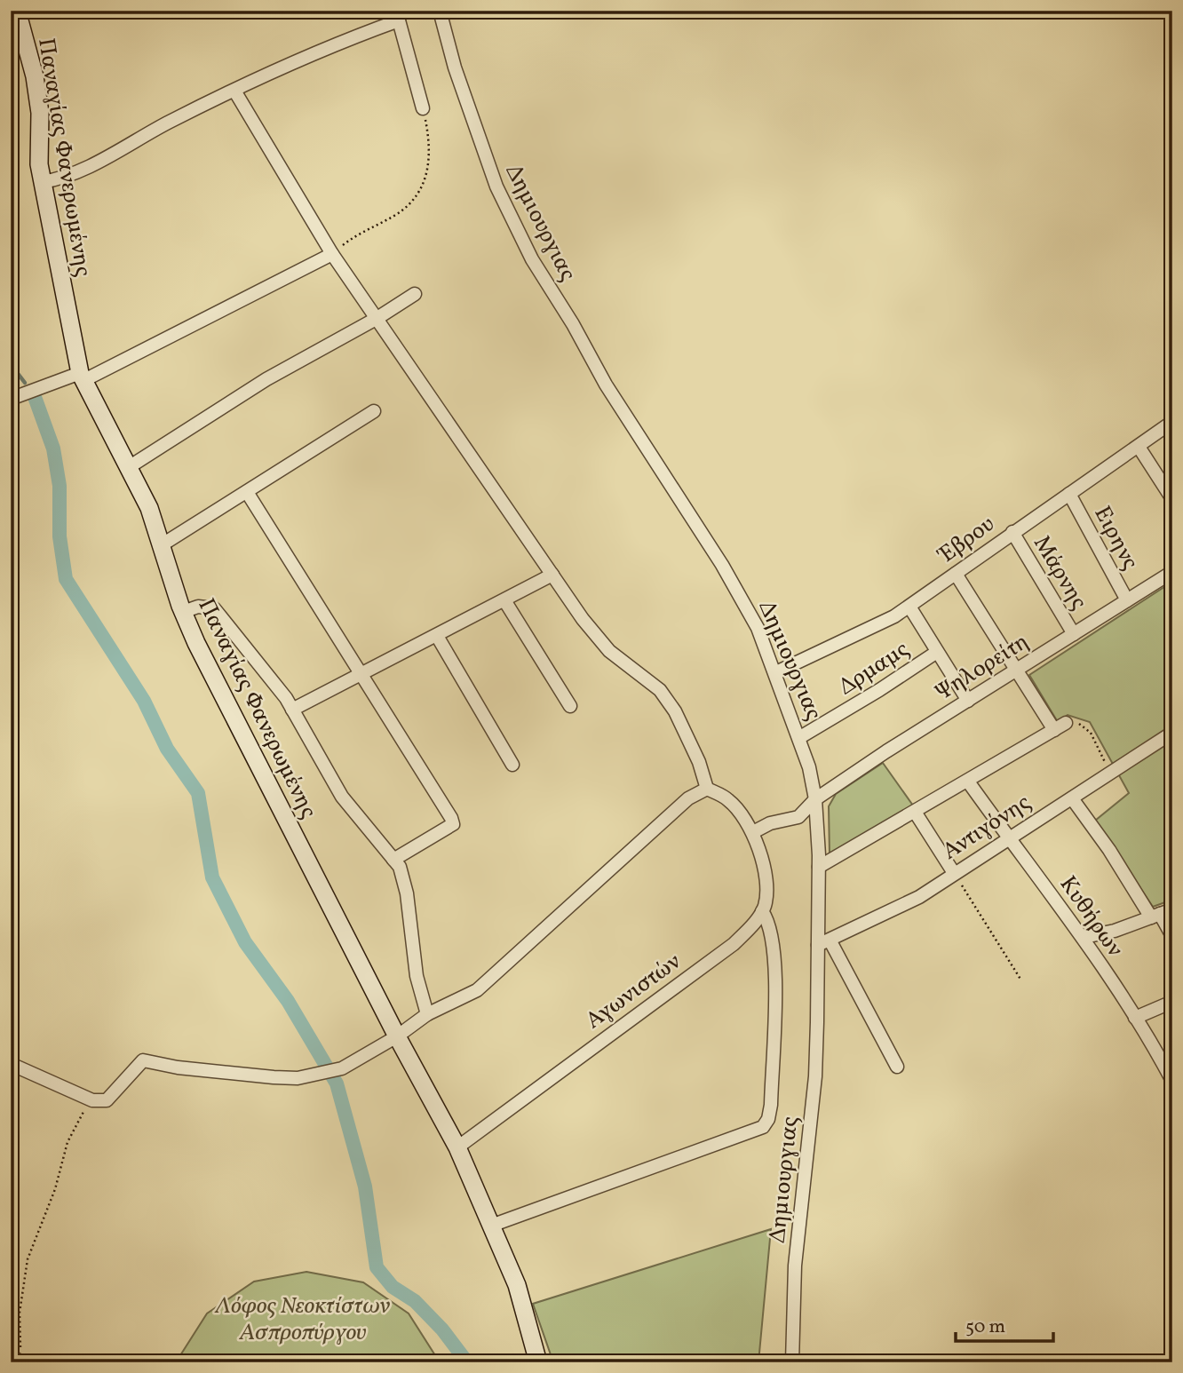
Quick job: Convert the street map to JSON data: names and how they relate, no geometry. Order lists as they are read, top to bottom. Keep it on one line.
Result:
{"streets":{"main road":["Παναγίας Φανερωμένης"],"street":["Δημιουργιας","Ειρηνς","Έβρου","Μάρνης","Ψηλορείτη","Δρμαμς","Αντιγόνης","Κυθήρων","Αγωνιστών"]},"crossings":[["Παναγίας Φανερωμένης","Αγωνιστών"],["Δημιουργιας","Έβρου"],["Δημιουργιας","Ψηλορείτη"],["Δημιουργιας","Δρμαμς"],["Δημιουργιας","Αντιγόνης"],["Ειρηνς","Έβρου"],["Ειρηνς","Ψηλορείτη"],["Έβρου","Μάρνης"],["Μάρνης","Ψηλορείτη"],["Αντιγόνης","Κυθήρων"]],"parks":["Λόφος Νεοκτίστων Ασπροπύργου"],"scale_bar":"50 m"}
